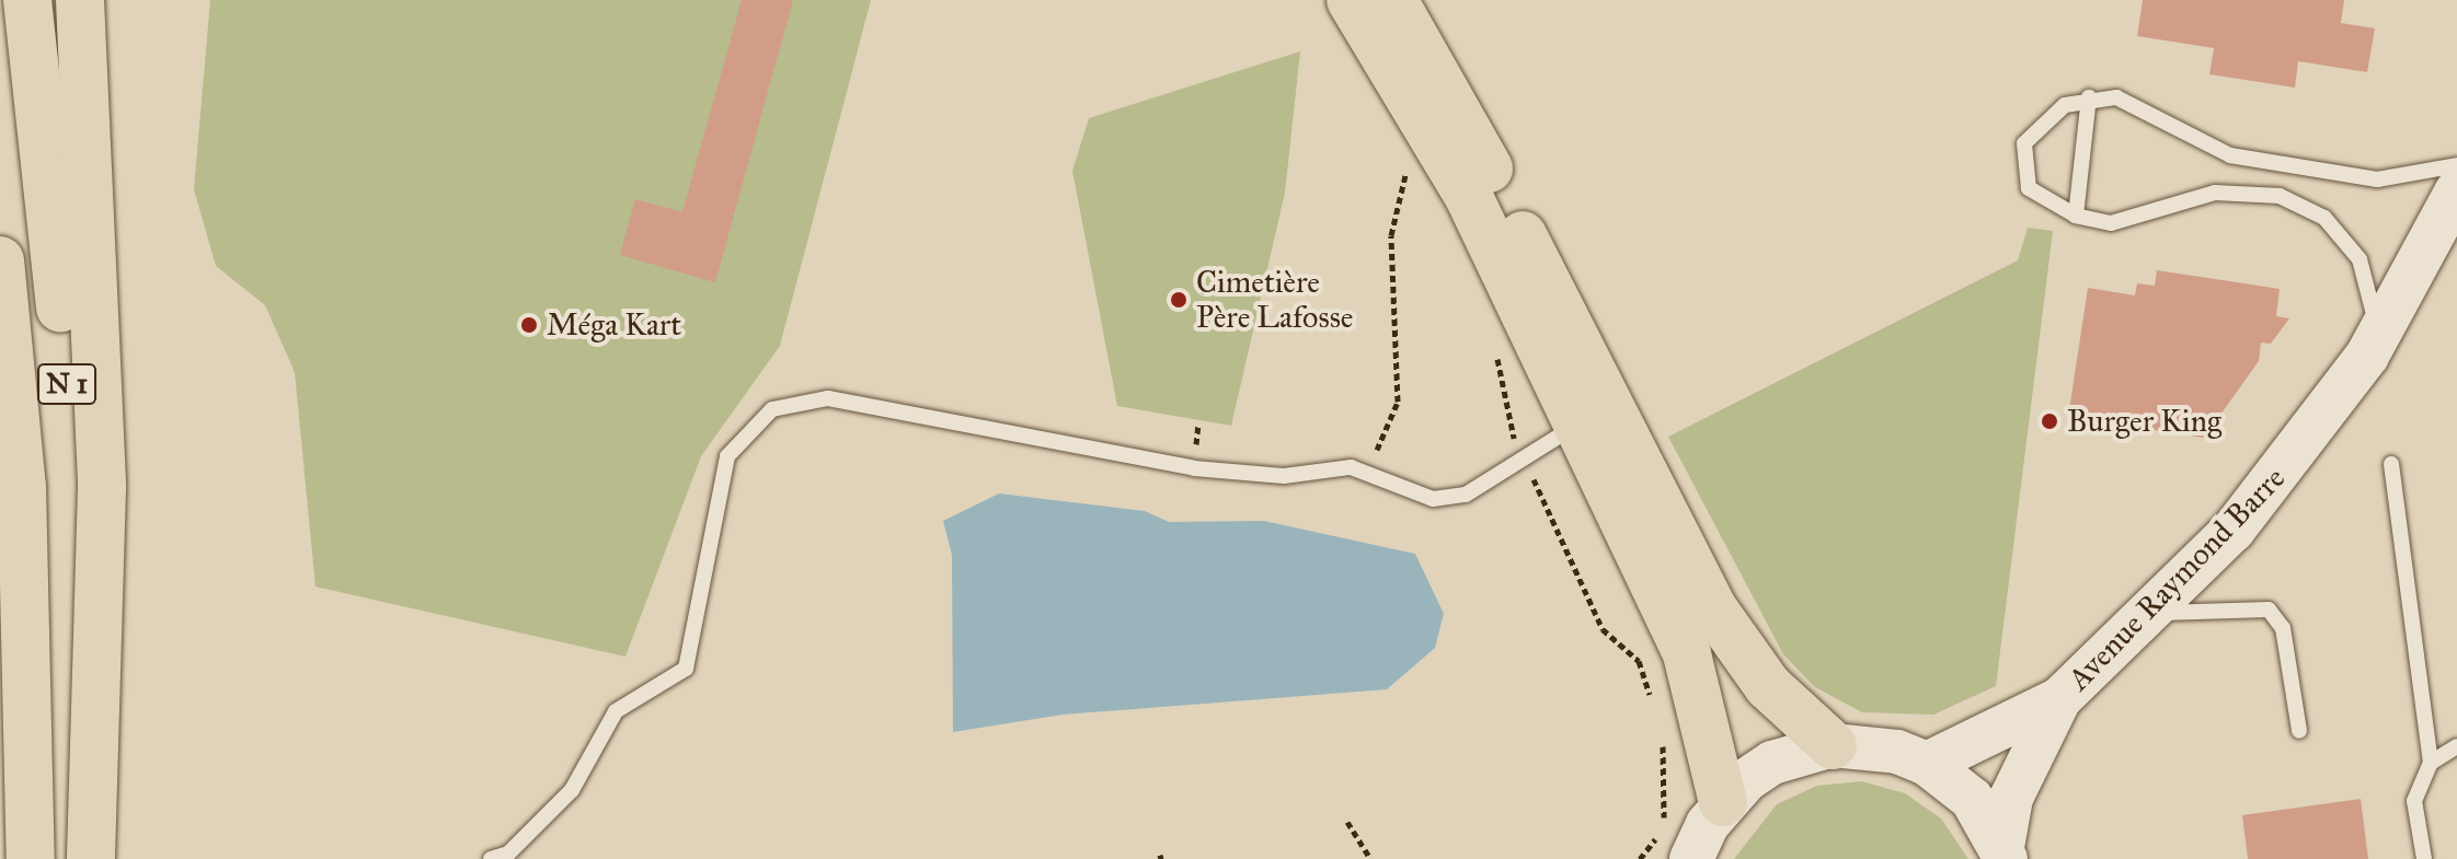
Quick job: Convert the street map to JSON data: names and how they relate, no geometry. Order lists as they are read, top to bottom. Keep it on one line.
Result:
{"streets":{"highway":["N 1"],"main road":["Avenue Raymond Barre"]},"places":["Cimetière Père Lafosse","Méga Kart","Burger King"]}
